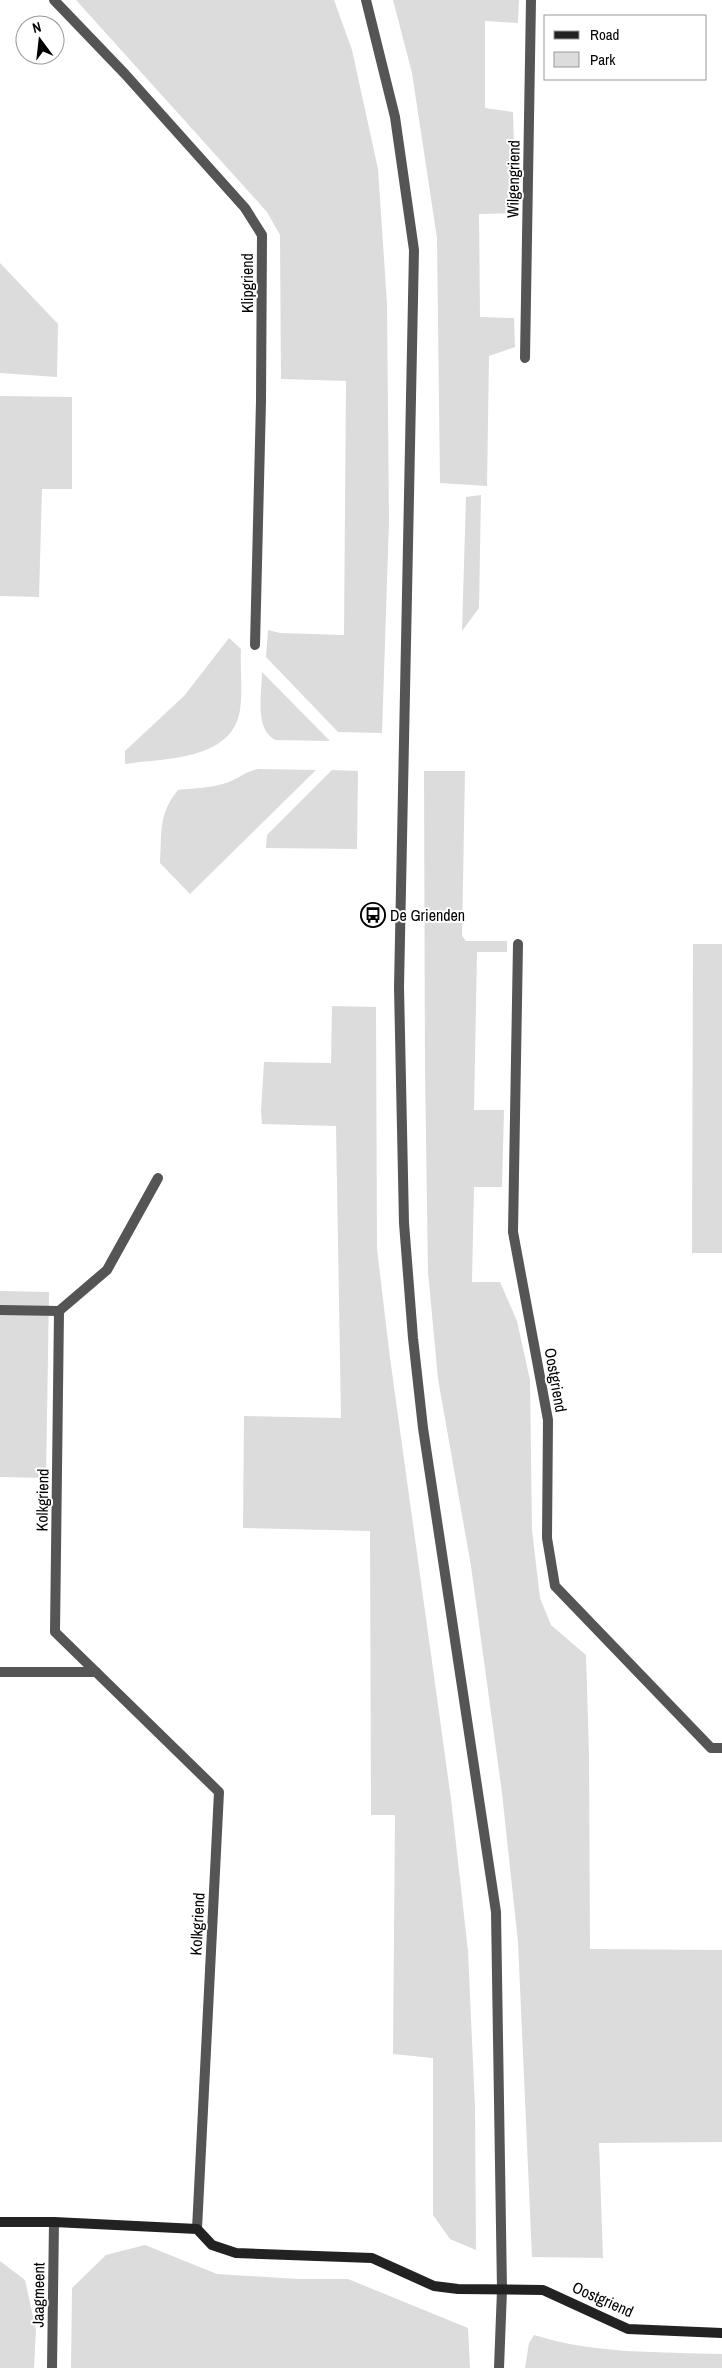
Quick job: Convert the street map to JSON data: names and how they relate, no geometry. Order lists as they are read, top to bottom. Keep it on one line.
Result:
{"streets":{"street":["Wilgengriend","Klipgriend","Oostgriend","Kolkgriend","Jaagmeent"]},"places":{"bus stop":["De Grienden"]},"legend":["Road","Park"],"north":"top"}
